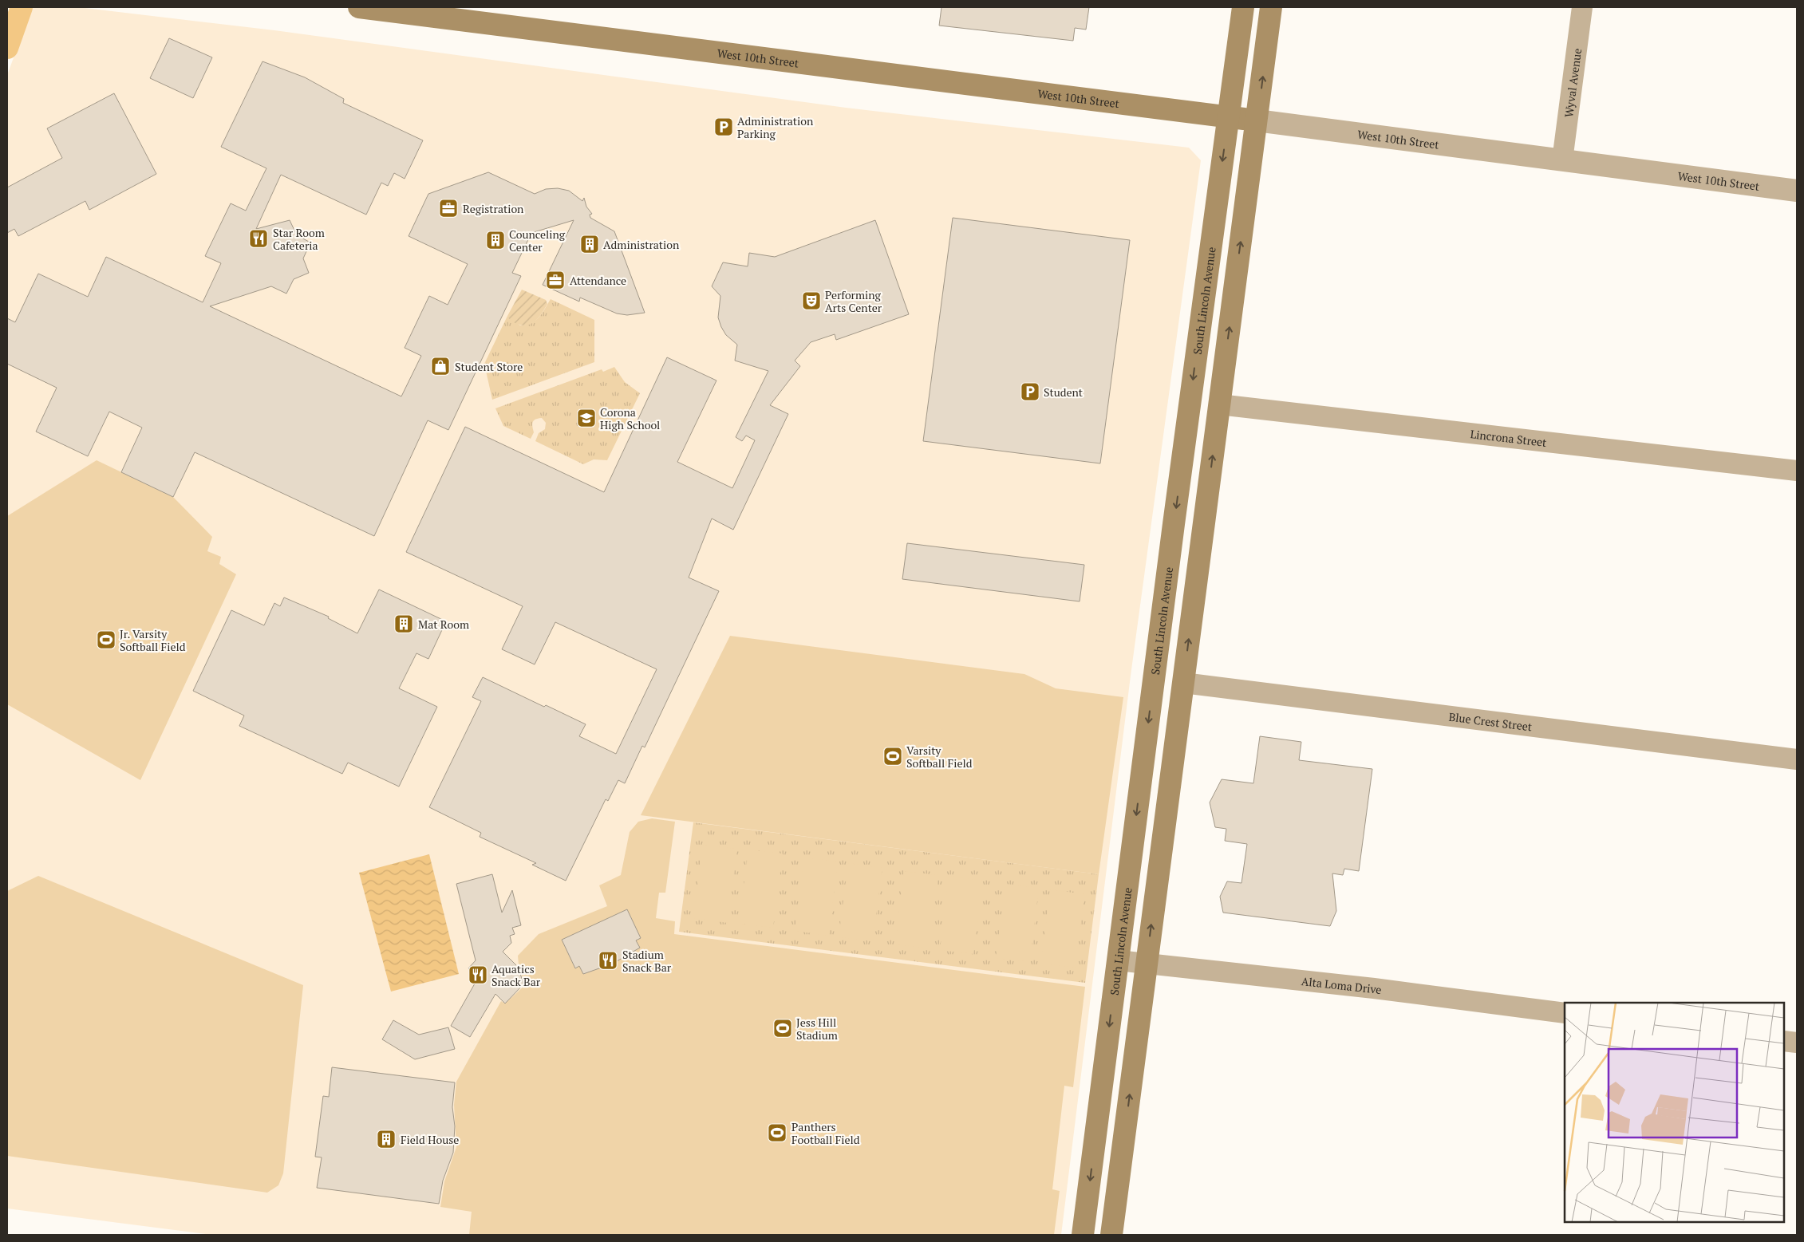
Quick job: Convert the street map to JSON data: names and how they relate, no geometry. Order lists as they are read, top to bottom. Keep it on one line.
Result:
{"streets":{"main road":["West 10th Street","South Lincoln Avenue"],"street":["Wyval Avenue","Lincrona Street","Blue Crest Street","Alta Loma Drive"]},"crossings":[["West 10th Street","Wyval Avenue"],["West 10th Street","South Lincoln Avenue"],["South Lincoln Avenue","Alta Loma Drive"]],"places":{"parking":["Administration Parking","Student"],"office":["Registration","Attendance"],"restaurant":["Star Room Cafeteria","Stadium Snack Bar","Aquatics Snack Bar"],"building":["Counceling Center","Administration","Mat Room","Field House"],"theatre":["Performing Arts Center"],"shop":["Student Store"],"school or university":["Corona High School"],"sports":["Jr. Varsity Softball Field","Varsity Softball Field","Jess Hill Stadium","Panthers Football Field"]}}
